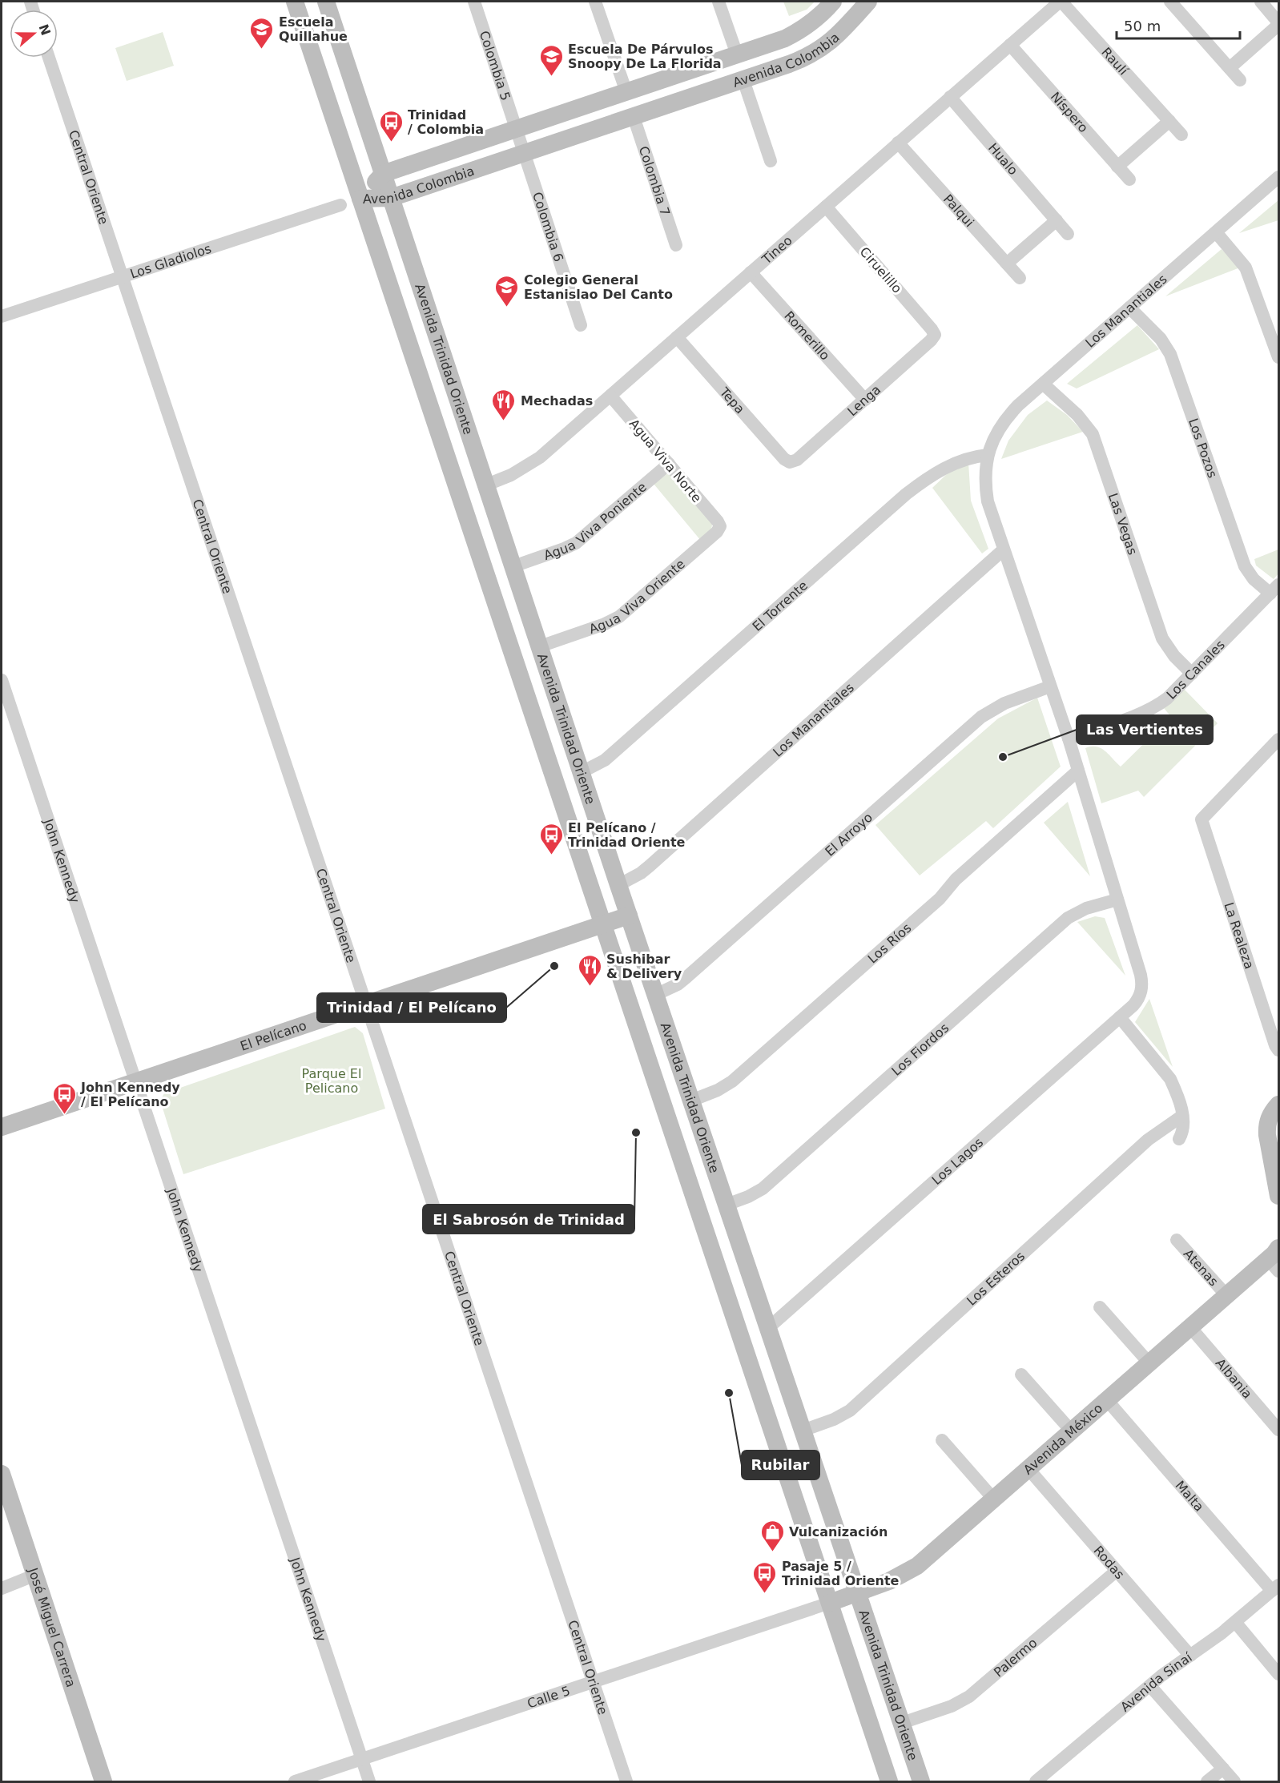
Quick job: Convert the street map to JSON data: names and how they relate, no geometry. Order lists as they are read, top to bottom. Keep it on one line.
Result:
{"streets":{"main road":["Avenida Colombia","Avenida Trinidad Oriente","El Pelícano","Avenida México","José Miguel Carrera"],"street":["Raulí","Colombia 5","Níspero","Hualo","Central Oriente","Colombia 7","Palqui","Colombia 6","Tineo","Los Gladiolos","Ciruelillo","Los Manantiales","Romerillo","Tepa","Lenga","Los Pozos","Agua Viva Norte","Agua Viva Poniente","Las Vegas","Agua Viva Oriente","El Torrente","Los Canales","El Arroyo","John Kennedy","La Realeza","Los Ríos","Los Fiordos","Los Lagos","Atenas","Los Esteros","Albania","Malta","Rodas","Palermo","Avenida Sinaí","Calle 5"]},"crossings":[["Avenida Colombia","Colombia 5"],["Avenida Colombia","Colombia 7"],["Avenida Colombia","Colombia 6"],["Avenida Colombia","Avenida Trinidad Oriente"],["Raulí","Tineo"],["Colombia 5","Colombia 6"],["Níspero","Tineo"],["Hualo","Tineo"],["Central Oriente","Los Gladiolos"],["Central Oriente","El Pelícano"],["Central Oriente","Calle 5"],["Palqui","Tineo"],["Tineo","Ciruelillo"],["Tineo","Romerillo"],["Tineo","Avenida Trinidad Oriente"],["Tineo","Tepa"],["Tineo","Agua Viva Norte"],["Ciruelillo","Lenga"],["Los Manantiales","Avenida Trinidad Oriente"],["Los Manantiales","Los Pozos"],["Los Manantiales","Las Vegas"],["Los Manantiales","El Torrente"],["Los Manantiales","Los Canales"],["Los Manantiales","El Arroyo"],["Los Manantiales","Los Ríos"],["Los Manantiales","Los Fiordos"],["Los Manantiales","Los Lagos"],["Romerillo","Lenga"],["Avenida Trinidad Oriente","Agua Viva Poniente"],["Avenida Trinidad Oriente","Agua Viva Oriente"],["Avenida Trinidad Oriente","El Torrente"],["Avenida Trinidad Oriente","El Arroyo"],["Avenida Trinidad Oriente","Los Ríos"],["Avenida Trinidad Oriente","El Pelícano"],["Avenida Trinidad Oriente","Los Fiordos"],["Avenida Trinidad Oriente","Los Lagos"],["Avenida Trinidad Oriente","Los Esteros"],["Avenida Trinidad Oriente","Avenida México"],["Avenida Trinidad Oriente","Palermo"],["Avenida Trinidad Oriente","Calle 5"],["Tepa","Lenga"],["Los Pozos","Los Canales"],["Agua Viva Norte","Agua Viva Poniente"],["Agua Viva Norte","Agua Viva Oriente"],["Las Vegas","Los Canales"],["John Kennedy","El Pelícano"],["John Kennedy","Calle 5"],["Atenas","Avenida México"],["Albania","Avenida México"],["Avenida México","Malta"],["Avenida México","Rodas"],["Avenida México","Calle 5"],["Malta","Avenida Sinaí"],["Rodas","Palermo"],["Rodas","Avenida Sinaí"]],"parks":["Parque El Pelicano"],"places":{"school or university":["Escuela Quillahue","Escuela De Párvulos Snoopy De La Florida","Colegio General Estanislao Del Canto"],"bus stop":["Trinidad / Colombia","El Pelícano / Trinidad Oriente","John Kennedy / El Pelícano","Pasaje 5 / Trinidad Oriente"],"restaurant":["Mechadas","Sushibar & Delivery"],"other":["Las Vertientes","Trinidad / El Pelícano","El Sabrosón de Trinidad","Rubilar"],"shop":["Vulcanización"]},"scale_bar":"50 m","north":"right"}
